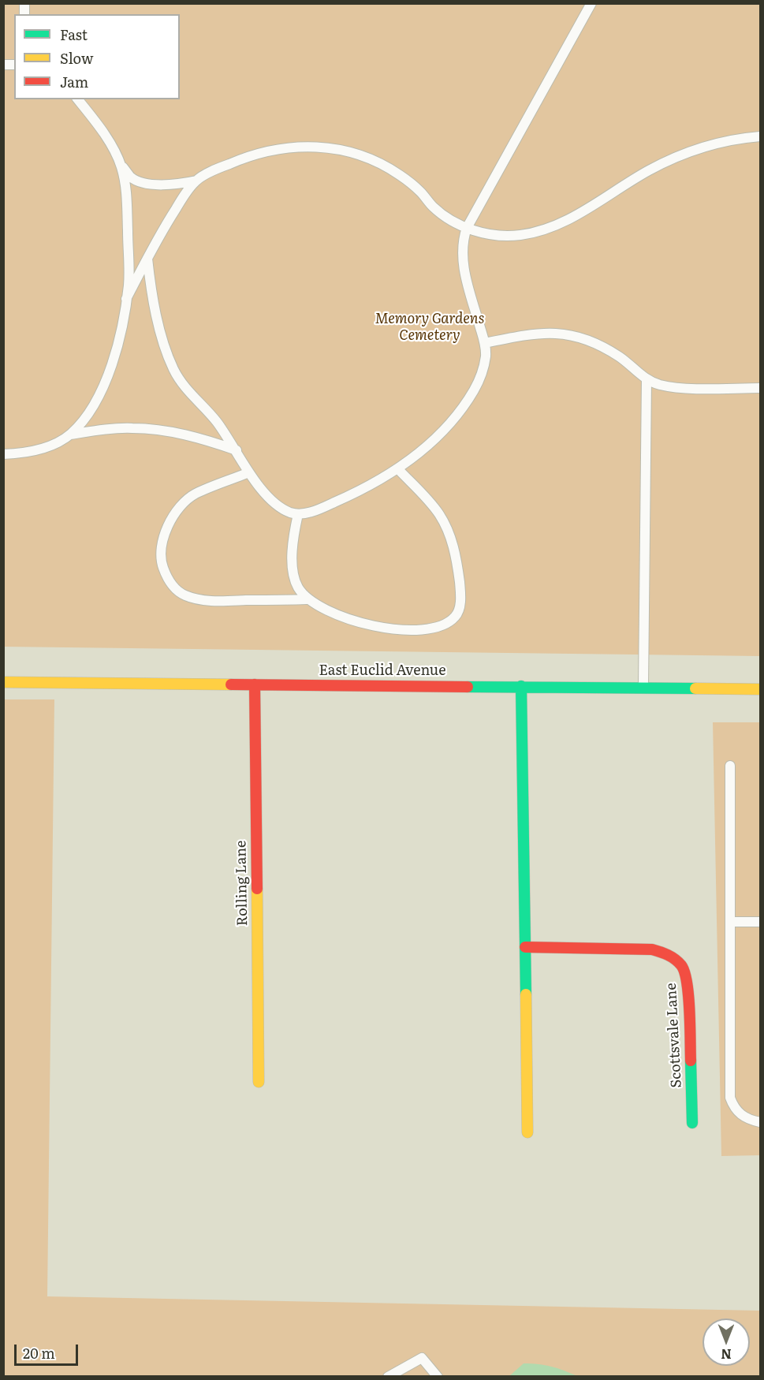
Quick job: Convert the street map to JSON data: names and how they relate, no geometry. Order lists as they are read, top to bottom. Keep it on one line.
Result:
{"streets":{"street":["East Euclid Avenue","Rolling Lane","Scottsvale Lane"]},"crossings":[["East Euclid Avenue","Rolling Lane"]],"parks":["Memory Gardens Cemetery"],"legend":["Fast","Slow","Jam"],"scale_bar":"20 m","north":"bottom"}
